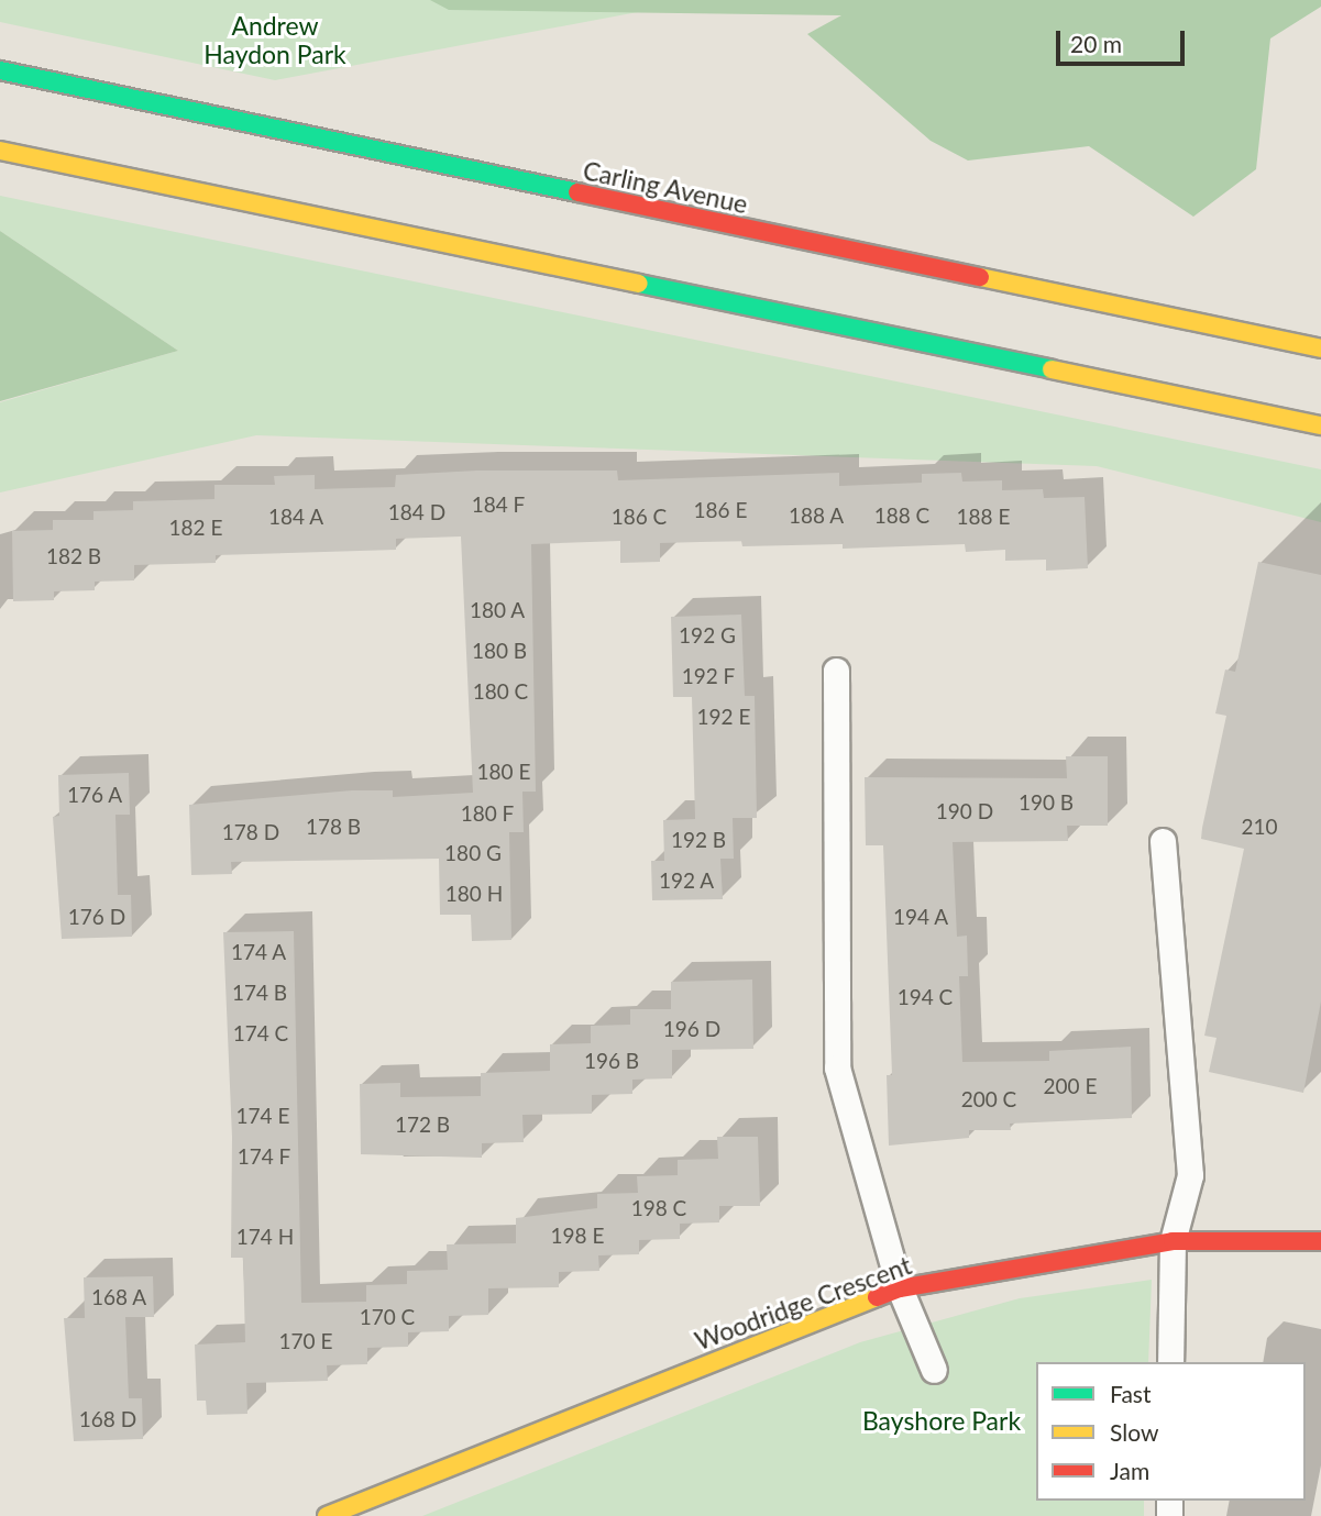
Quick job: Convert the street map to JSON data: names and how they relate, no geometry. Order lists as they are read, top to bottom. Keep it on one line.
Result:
{"streets":{"main road":["Carling Avenue","Woodridge Crescent"]},"parks":["Andrew Haydon Park","Bayshore Park"],"house_numbers":["184 F","186 E","184 D","188 A","188 C","184 A","186 C","188 E","182 E","182 B","180 A","192 G","180 B","192 F","180 C","192 E","180 E","176 A","190 B","190 D","180 F","178 B","210","178 D","192 B","180 G","192 A","180 H","176 D","194 A","174 A","174 B","194 C","196 D","174 C","196 B","200 E","200 C","174 E","172 B","174 F","198 C","198 E","174 H","168 A","170 C","170 E","168 D"],"legend":["Fast","Slow","Jam"],"scale_bar":"20 m"}
